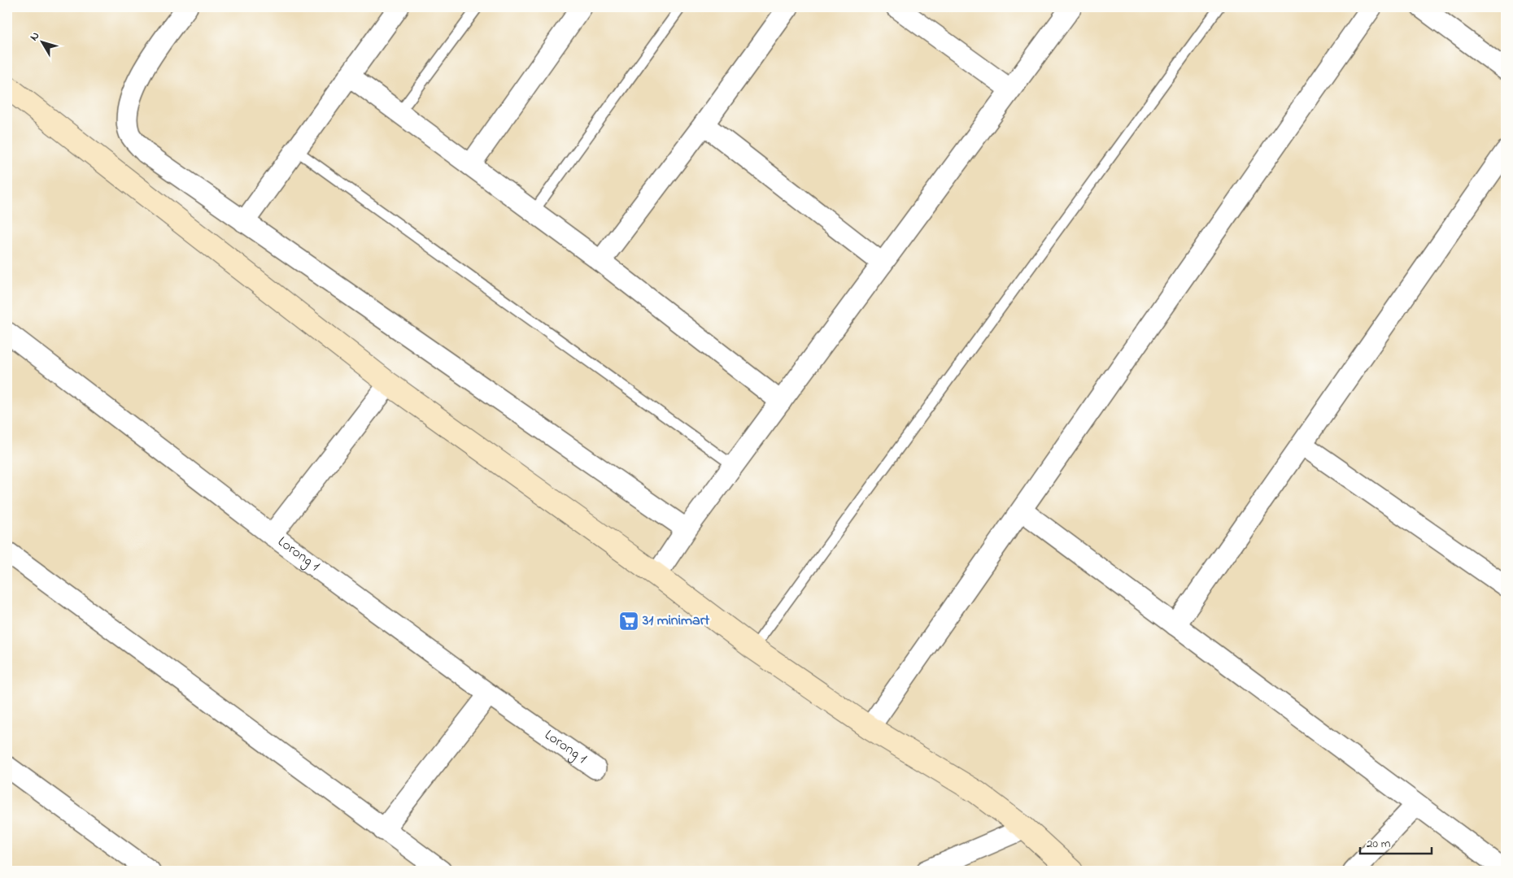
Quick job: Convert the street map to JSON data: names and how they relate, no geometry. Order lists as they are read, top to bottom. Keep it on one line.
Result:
{"streets":{"street":["Lorong 1"]},"places":{"supermarket":["31 minimart"]},"scale_bar":"20 m","north":"top left"}
